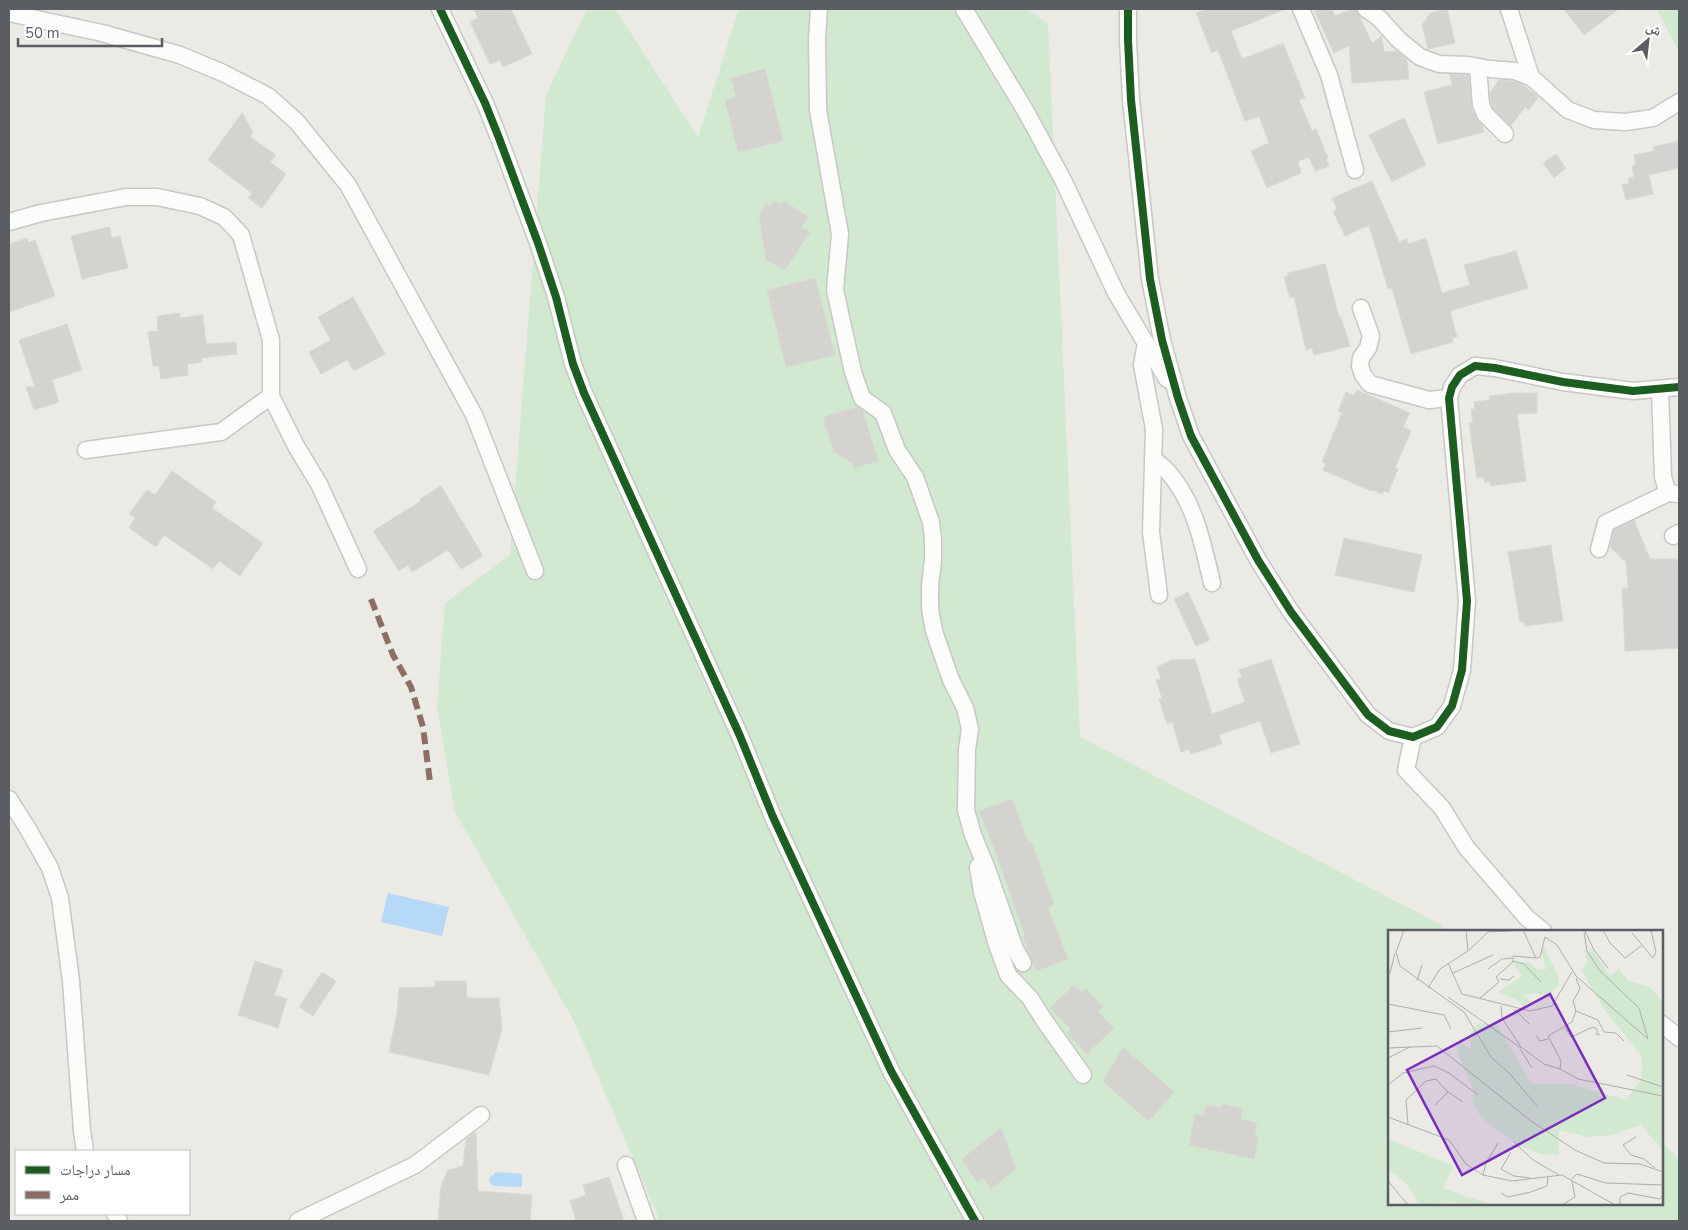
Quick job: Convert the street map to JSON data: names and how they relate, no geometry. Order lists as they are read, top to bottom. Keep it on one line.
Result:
{"legend":["مسار دراجات","ممر"],"scale_bar":"50 m","north":"top right"}
